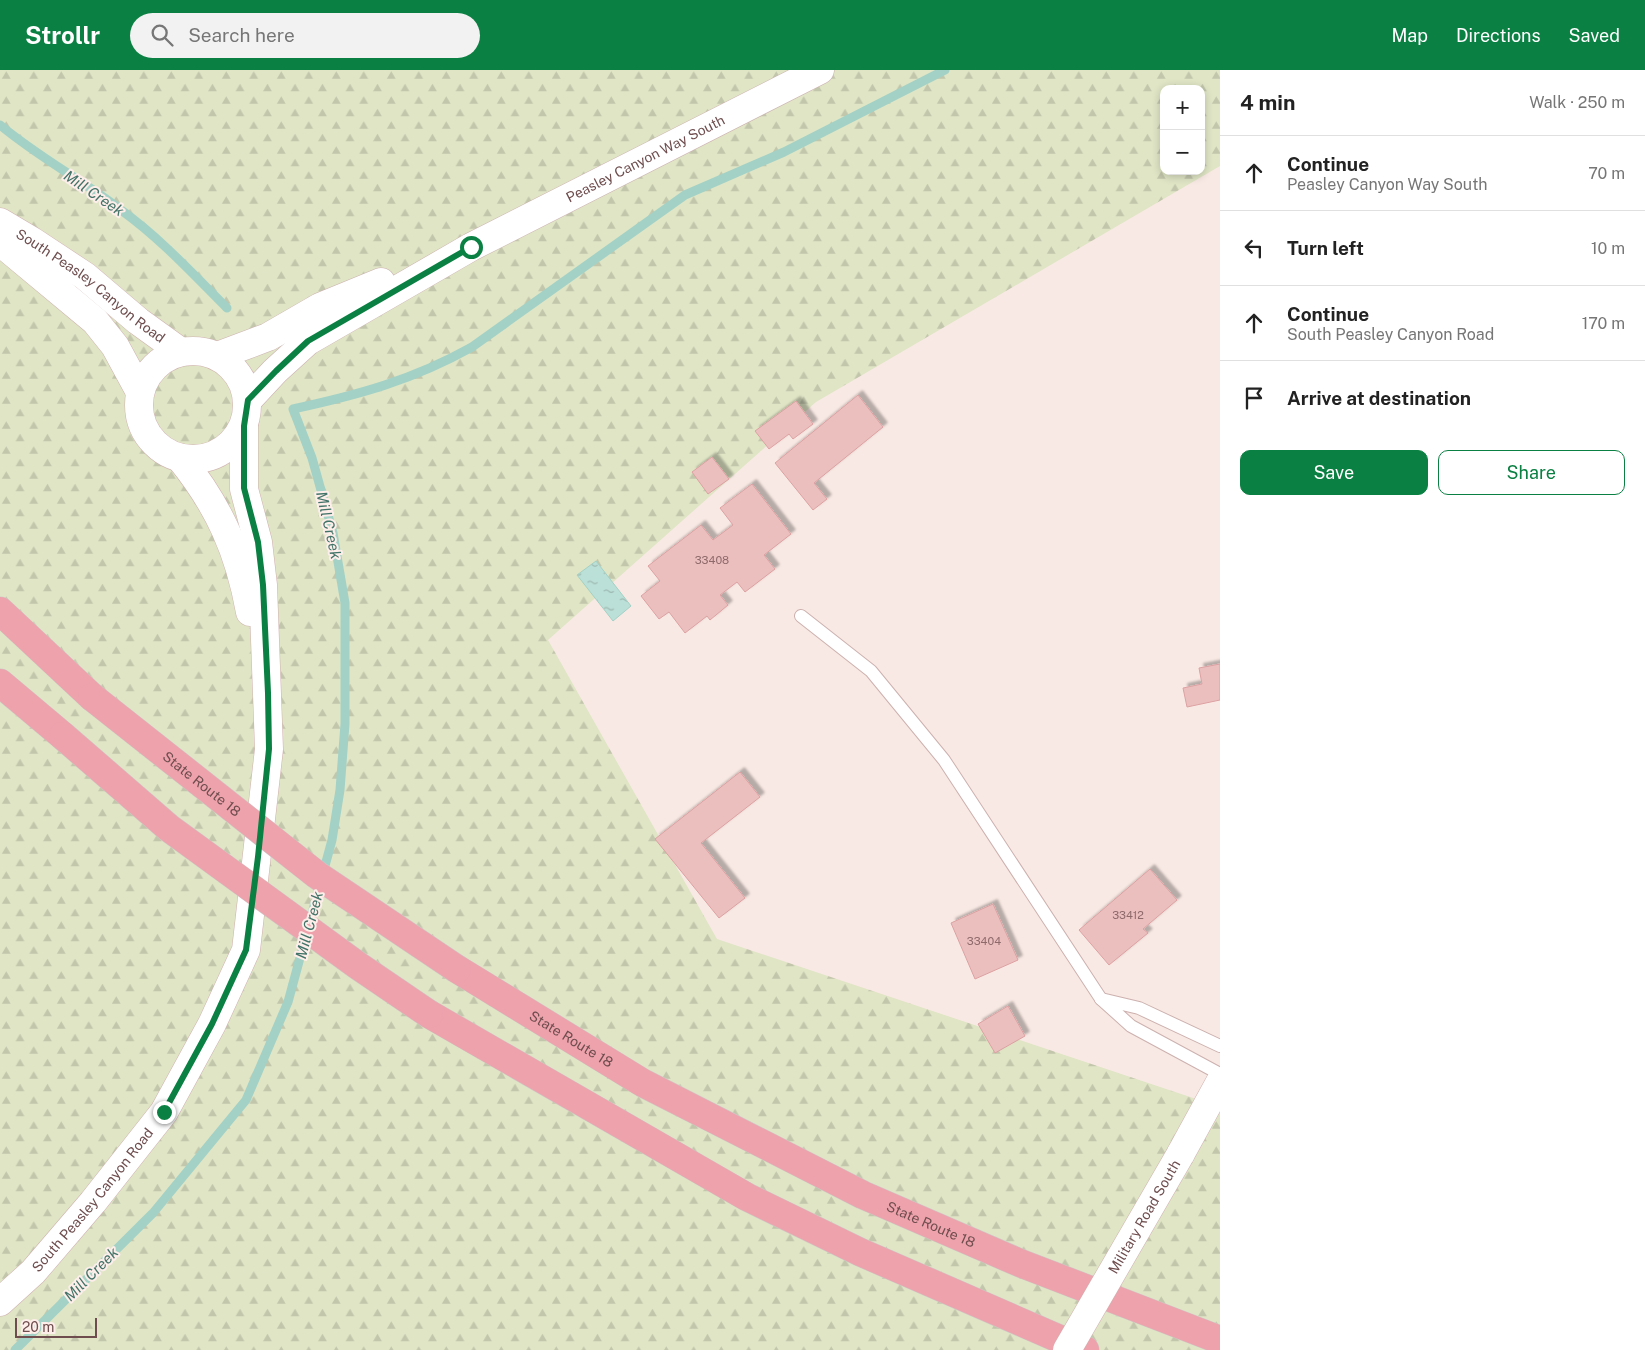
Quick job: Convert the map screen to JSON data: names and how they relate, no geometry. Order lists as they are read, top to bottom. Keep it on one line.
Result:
{"streets":{"highway":["State Route 18"],"main road":["Peasley Canyon Way South","South Peasley Canyon Road","Military Road South"]},"crossings":[["Peasley Canyon Way South","South Peasley Canyon Road"]],"water":["Mill Creek"],"house_numbers":["33408","33412","33404"],"scale_bar":"20 m","page":{"header":"Strollr","search":"Search here","nav":["Map","Directions","Saved"],"heading":["4 min","Walk · 250 m"],"map_buttons":["+","−"],"list":[["Continue","Peasley Canyon Way South","70 m"],["Turn left","10 m"],["Continue","South Peasley Canyon Road","170 m"],"Arrive at destination"],"buttons":["Save","Share"],"scale":"20 m"}}
